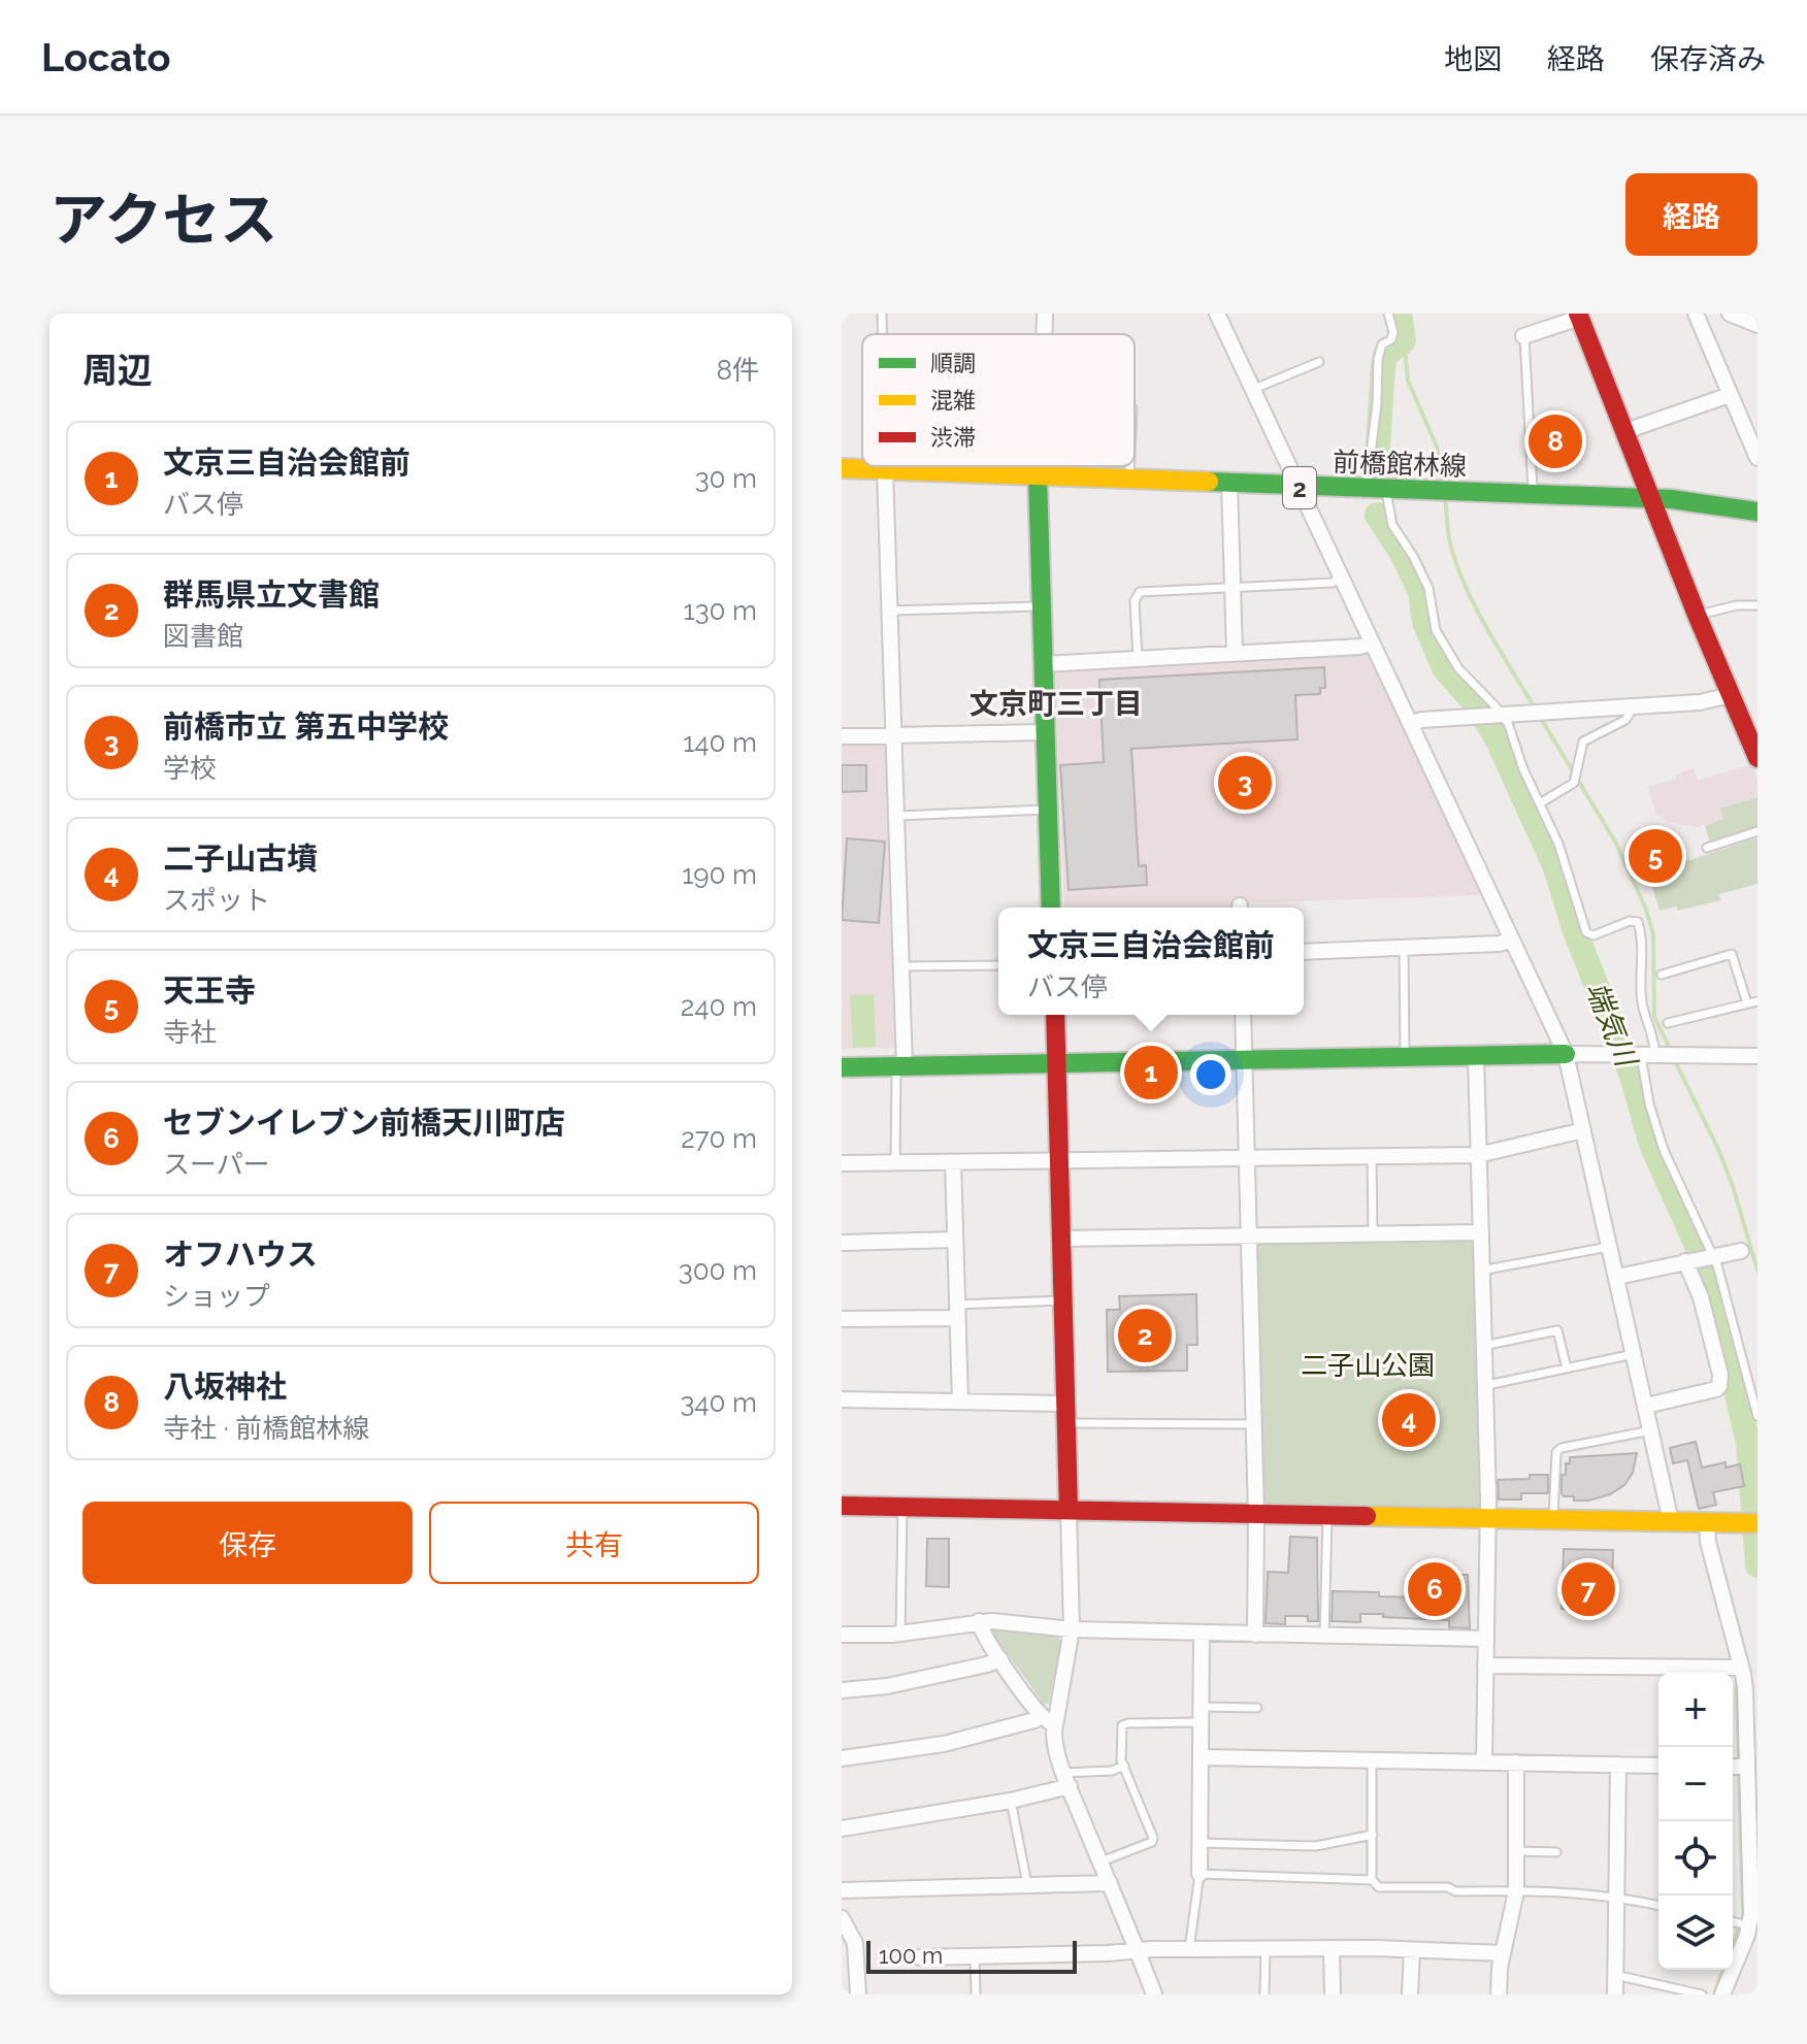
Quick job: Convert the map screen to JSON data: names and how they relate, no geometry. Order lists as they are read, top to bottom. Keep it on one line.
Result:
{"streets":{"street":["前橋館林線","2"]},"districts":["文京町三丁目"],"water":["端気川"],"parks":["二子山公園"],"legend":["順調","混雑","渋滞"],"scale_bar":"100 m","page":{"header":"Locato","nav":["地図","経路","保存済み"],"title":"アクセス","buttons":["経路",["保存","共有"]],"heading":["周辺","8件"],"pins":["8","3","5","1","2","4","6","7"],"list":[{"mark":"1","name":"文京三自治会館前","note":"バス停","value":"30 m"},{"mark":"2","name":"群馬県立文書館","note":"図書館","value":"130 m"},{"mark":"3","name":"前橋市立 第五中学校","note":"学校","value":"140 m"},{"mark":"4","name":"二子山古墳","note":"スポット","value":"190 m"},{"mark":"5","name":"天王寺","note":"寺社","value":"240 m"},{"mark":"6","name":"セブンイレブン前橋天川町店","note":"スーパー","value":"270 m"},{"mark":"7","name":"オフハウス","note":"ショップ","value":"300 m"},{"mark":"8","name":"八坂神社","note":"寺社 · 前橋館林線","value":"340 m"}],"popup":["文京三自治会館前","バス停"],"map_buttons":["+","−"],"scale":"100 m"}}
